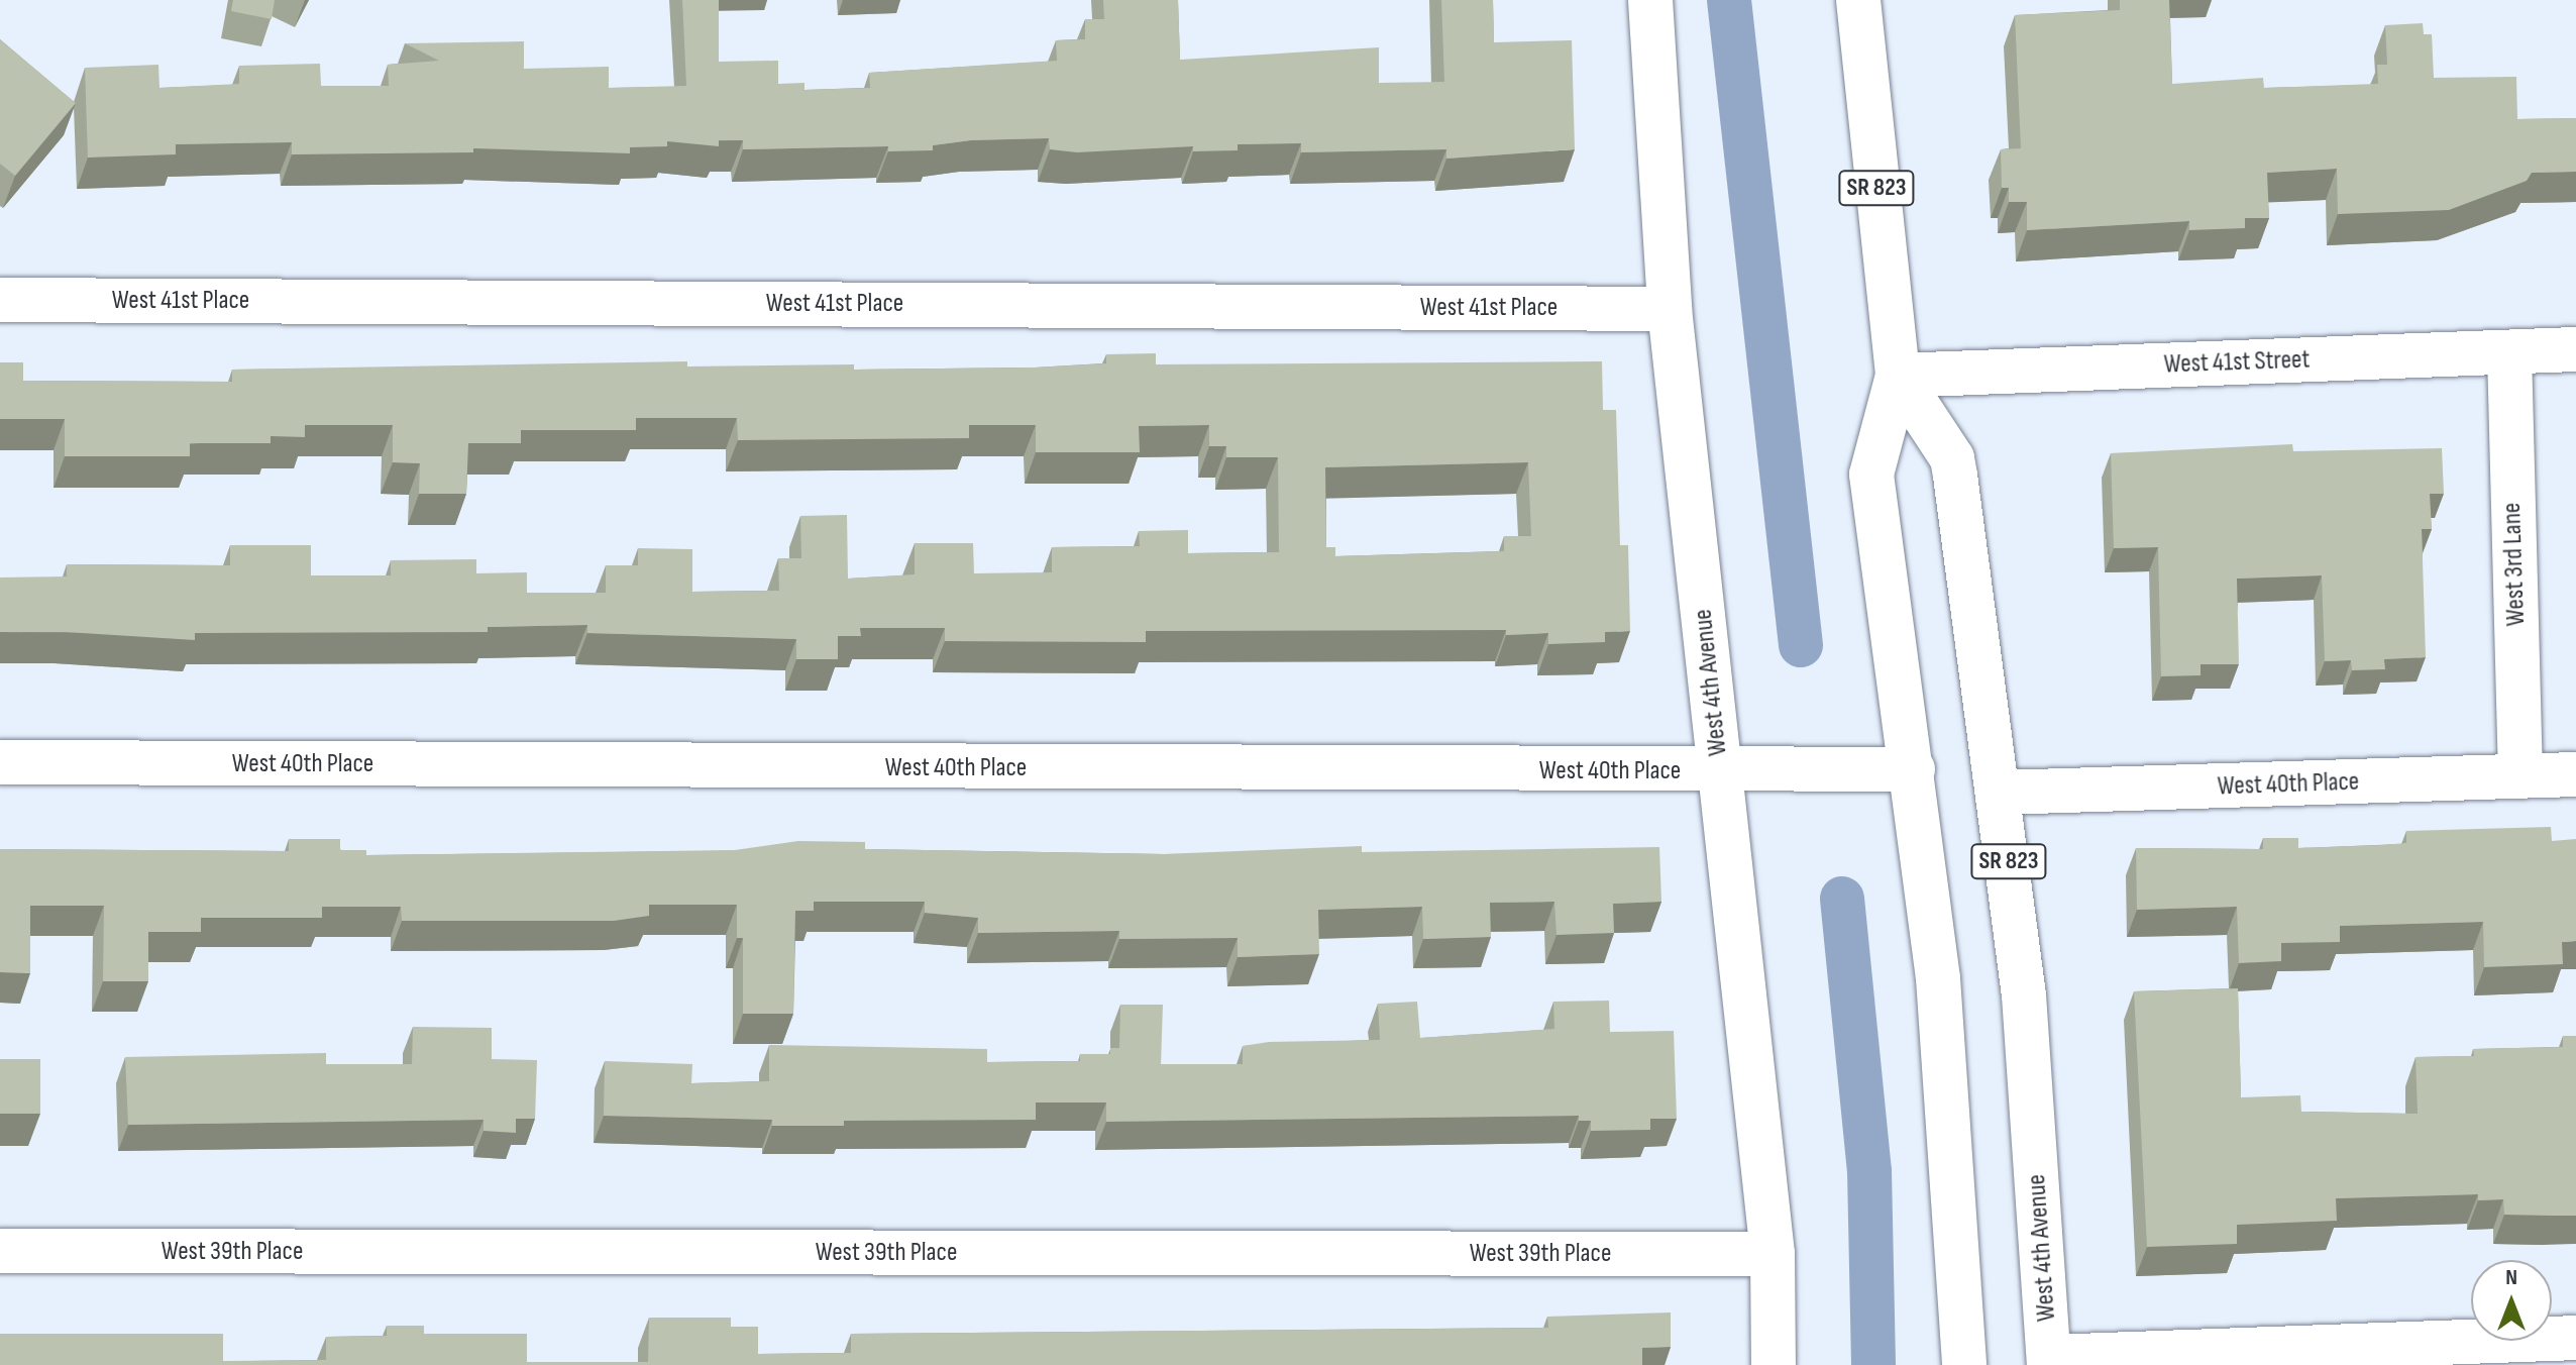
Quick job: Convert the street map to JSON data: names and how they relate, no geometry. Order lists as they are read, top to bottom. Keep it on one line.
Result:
{"streets":{"street":["SR 823","West 41st Place","West 41st Street","West 3rd Lane","West 4th Avenue","West 40th Place","West 39th Place"]},"crossings":[["West 41st Place","West 4th Avenue"],["West 41st Street","West 3rd Lane"],["West 41st Street","West 4th Avenue"],["West 3rd Lane","West 40th Place"],["West 4th Avenue","West 40th Place"],["West 4th Avenue","West 39th Place"]],"north":"top"}
